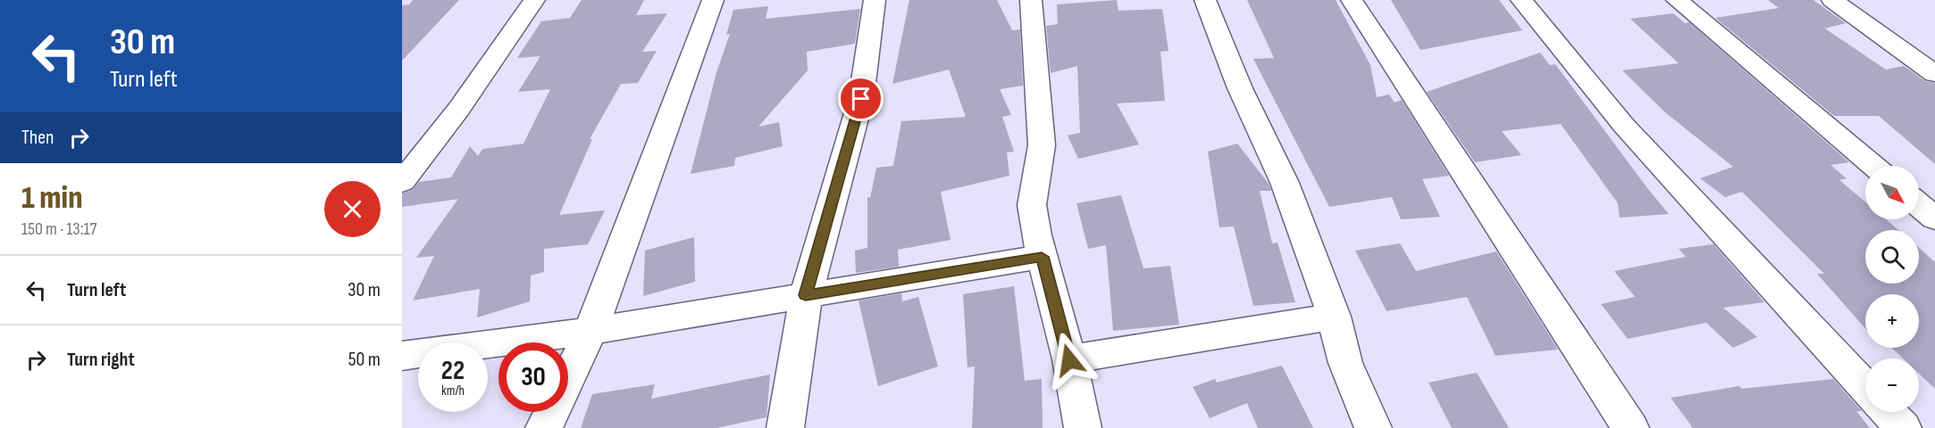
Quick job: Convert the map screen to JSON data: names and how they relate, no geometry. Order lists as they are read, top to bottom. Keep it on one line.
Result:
{"north":"bottom right","page":{"turn":["30 m","Turn left"],"then":"Then","heading":["1 min","150 m · 13:17"],"map_buttons":["+","−"],"list":[{"name":"Turn left","value":"30 m"},{"name":"Turn right","value":"50 m"}],"speed":"22 km/h","limit":"30"}}
